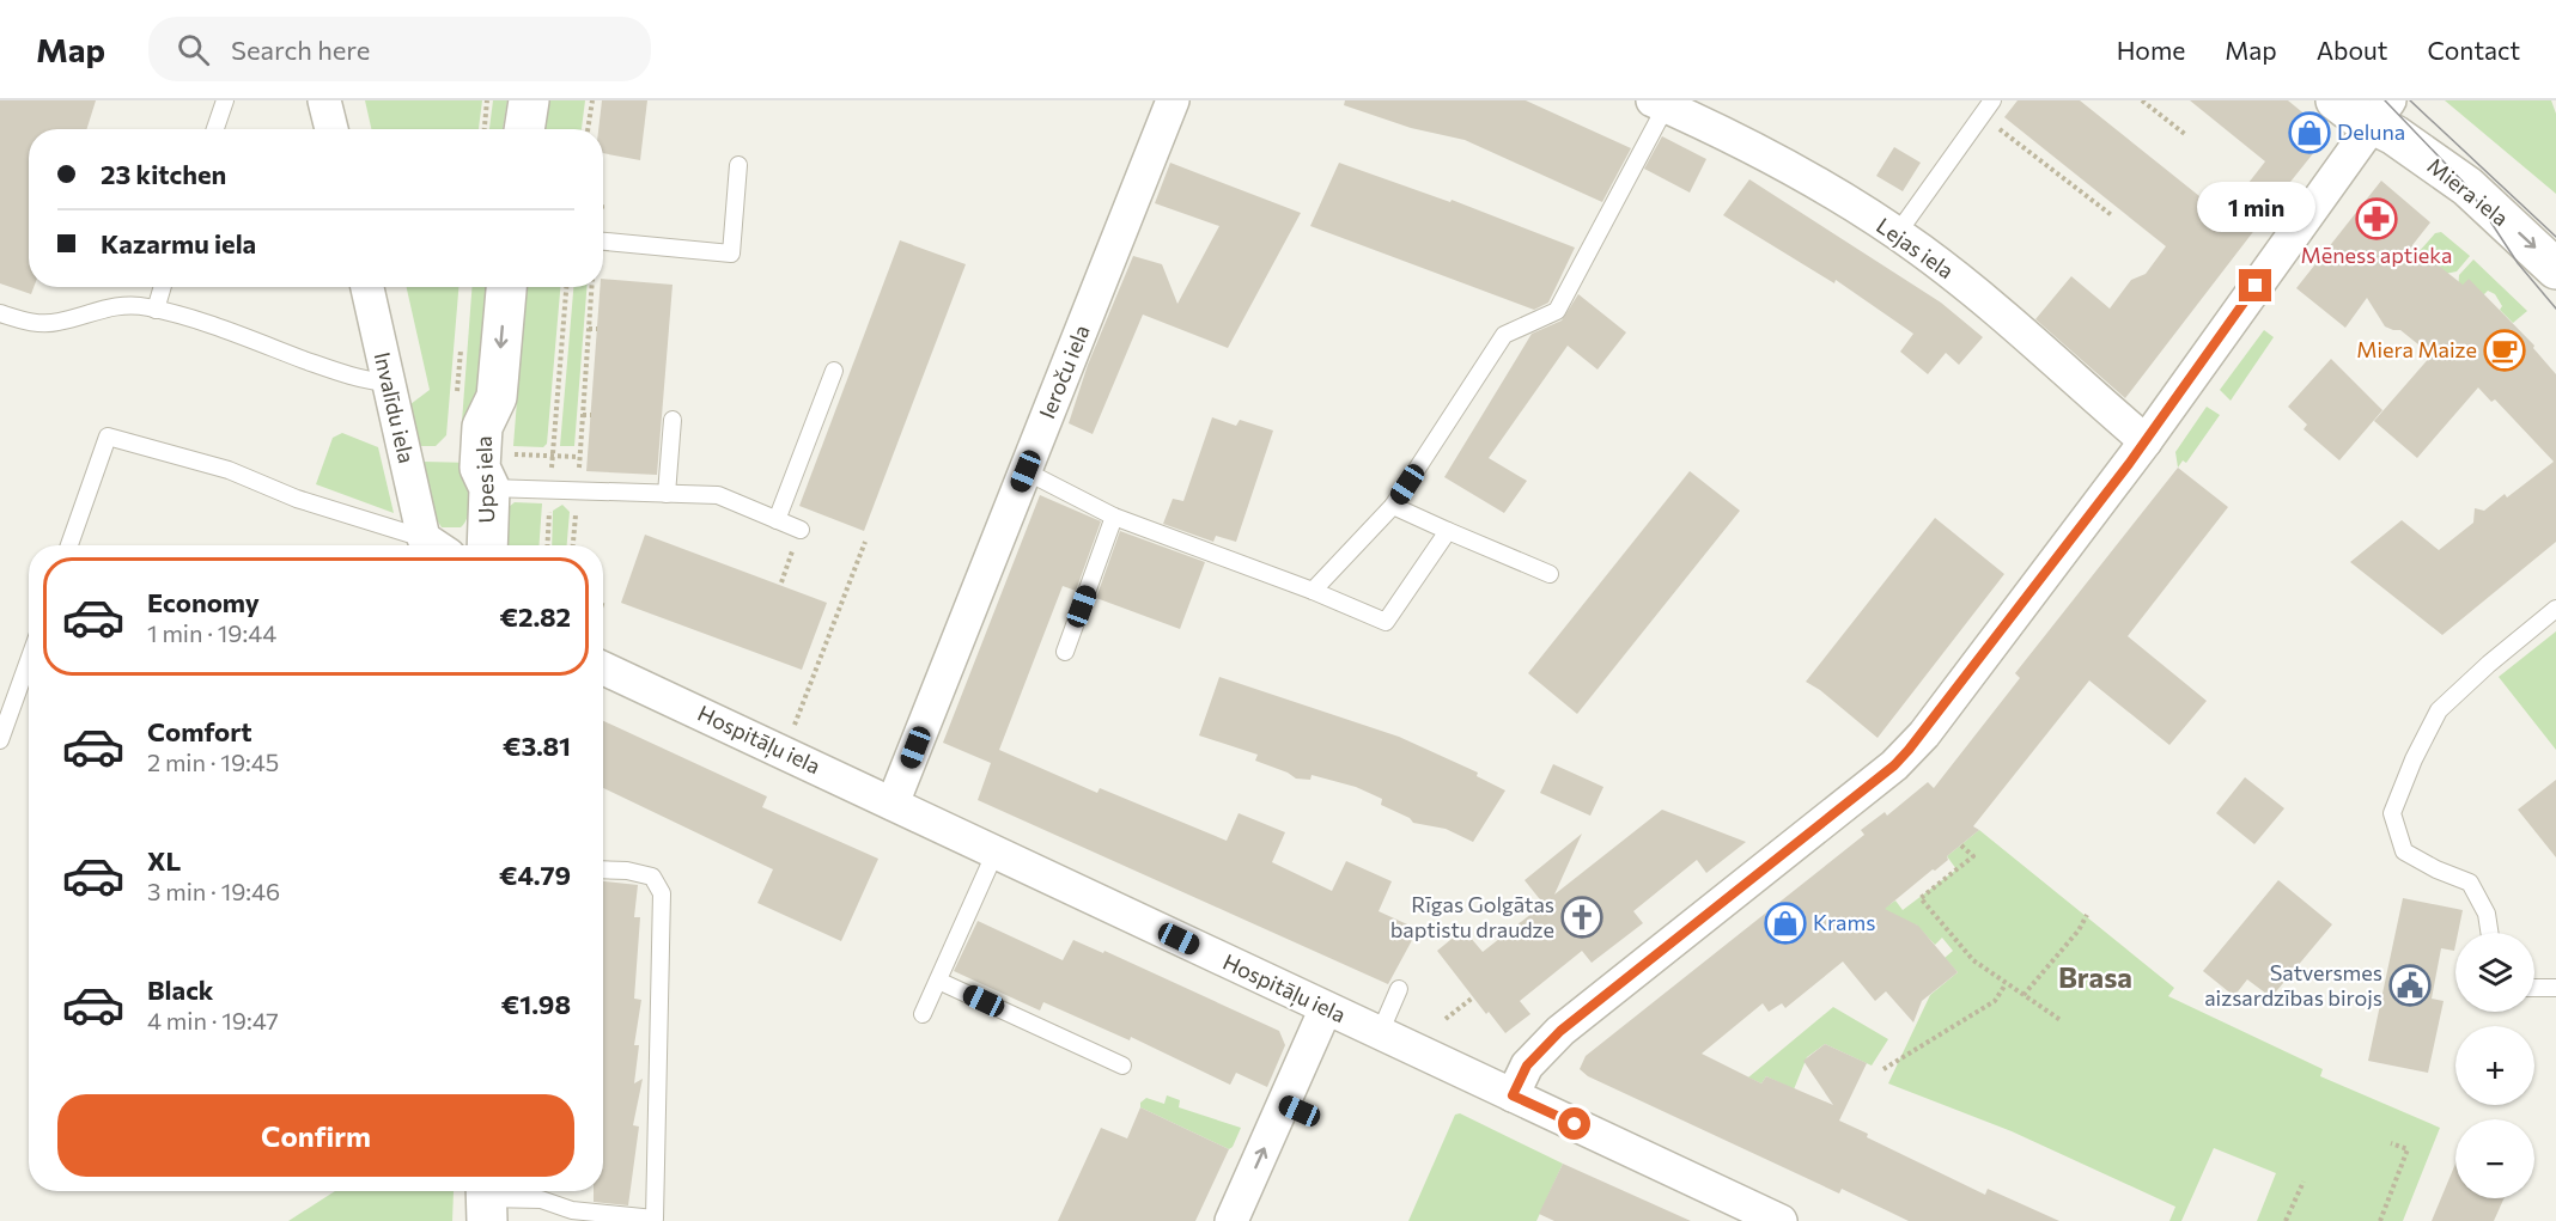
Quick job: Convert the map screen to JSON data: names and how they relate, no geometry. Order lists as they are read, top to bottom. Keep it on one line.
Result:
{"streets":{"street":["Miera iela","Lejas iela","Ieroču iela","Invalīdu iela","Upes iela","Hospitāļu iela"]},"crossings":[["Ieroču iela","Hospitāļu iela"]],"one_way":["Miera iela","Upes iela"],"districts":["Brasa"],"places":{"shop":["Deluna","Krams"],"pharmacy":["Mēness aptieka"],"cafe":["Miera Maize"],"church":["Rīgas Golgātas baptistu draudze"],"public building":["Satversmes aizsardzības birojs"]},"page":{"header":"Map","search":"Search here","nav":["Home","Map","About","Contact"],"banner":["23 kitchen","Kazarmu iela"],"bubble":"1 min","list":[{"name":"Economy","note":"1 min · 19:44","value":"€2.82"},{"name":"Comfort","note":"2 min · 19:45","value":"€3.81"},{"name":"XL","note":"3 min · 19:46","value":"€4.79"},{"name":"Black","note":"4 min · 19:47","value":"€1.98"}],"map_buttons":["+","−"],"buttons":"Confirm"}}
